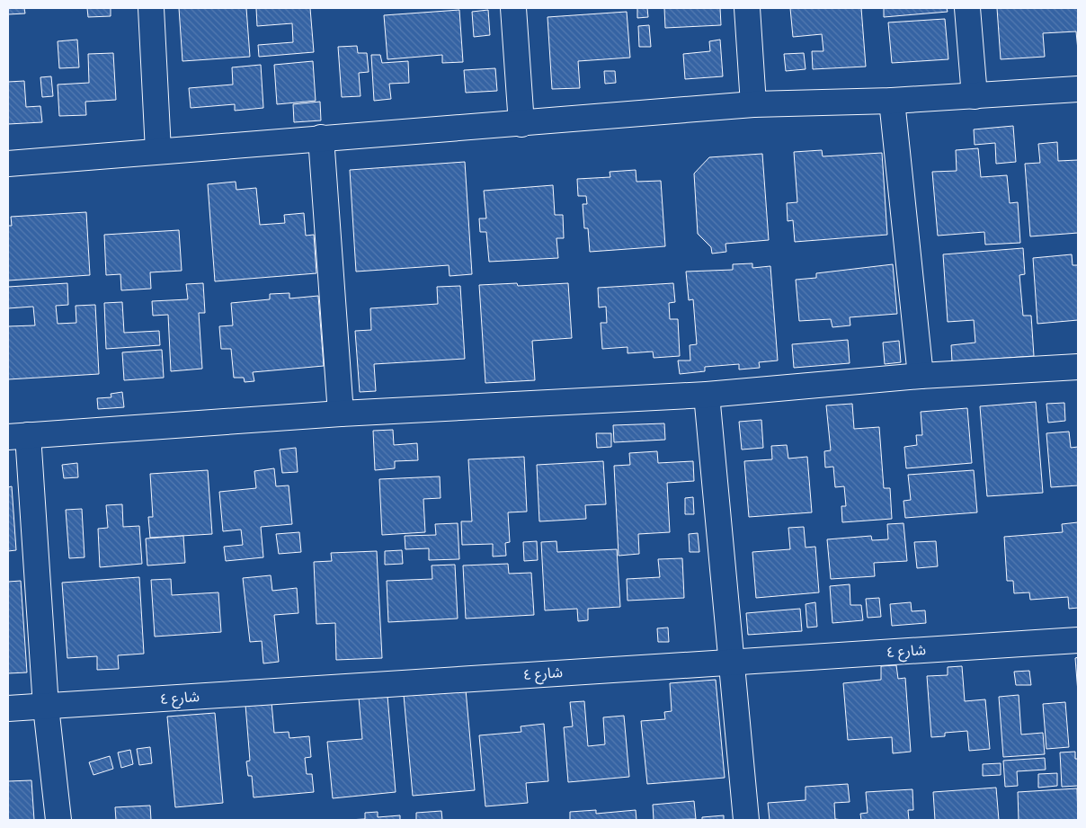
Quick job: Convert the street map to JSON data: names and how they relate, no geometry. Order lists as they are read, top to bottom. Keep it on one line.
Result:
{"streets":{"street":["شارع ٤"]}}
